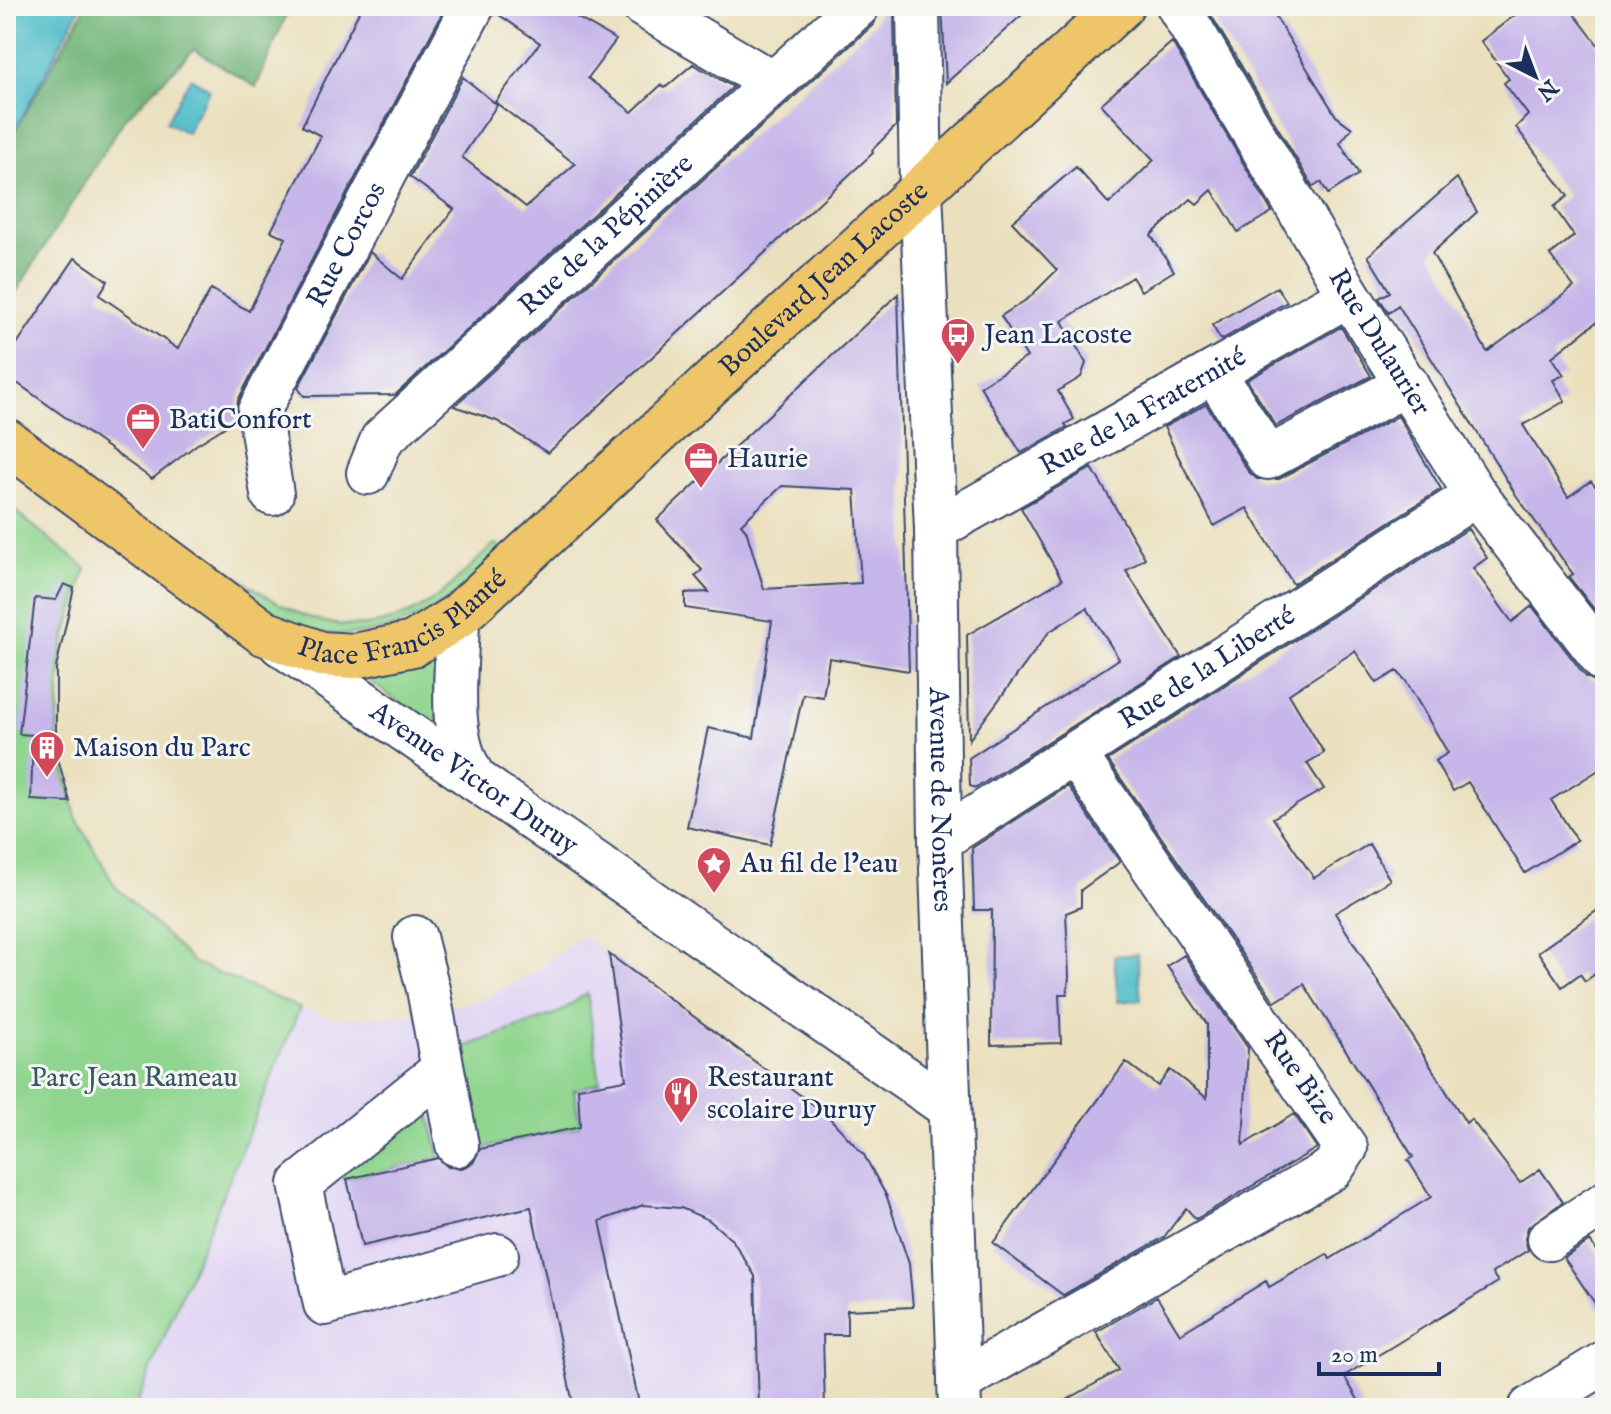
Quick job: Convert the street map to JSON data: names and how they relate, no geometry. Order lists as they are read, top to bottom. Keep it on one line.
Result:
{"streets":{"main road":["Boulevard Jean Lacoste","Place Francis Planté","Avenue Victor Duruy"],"street":["Rue de la Pépinière","Rue Corcos","Rue Dulaurier","Rue de la Fraternité","Rue de la Liberté","Avenue de Nonères","Rue Bize"]},"crossings":[["Boulevard Jean Lacoste","Place Francis Planté"],["Boulevard Jean Lacoste","Avenue de Nonères"],["Rue Dulaurier","Rue de la Fraternité"],["Rue Dulaurier","Rue de la Liberté"],["Rue de la Fraternité","Avenue de Nonères"],["Place Francis Planté","Avenue Victor Duruy"],["Rue de la Liberté","Avenue de Nonères"],["Rue de la Liberté","Rue Bize"],["Avenue Victor Duruy","Avenue de Nonères"],["Avenue de Nonères","Rue Bize"]],"parks":["Parc Jean Rameau"],"places":{"bus stop":["Jean Lacoste"],"office":["BatiConfort","Haurie"],"building":["Maison du Parc"],"place":["Au fil de l’eau"],"restaurant":["Restaurant scolaire Duruy"]},"scale_bar":"20 m","north":"bottom right"}
